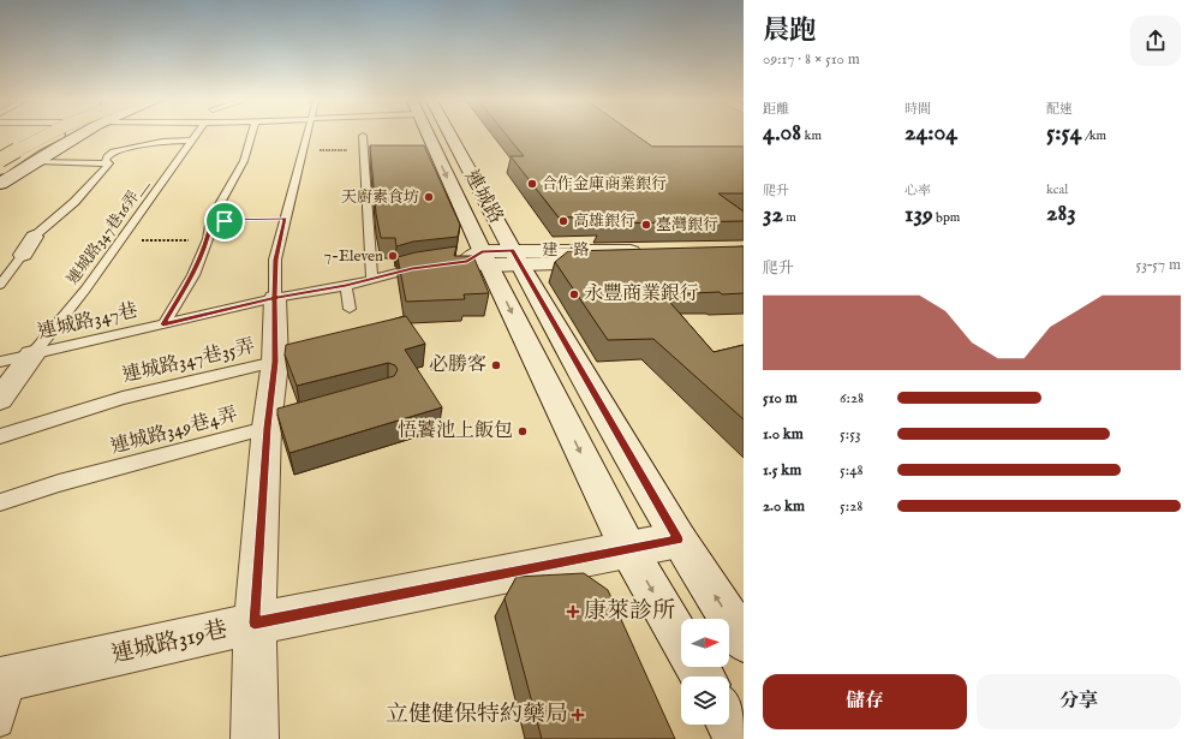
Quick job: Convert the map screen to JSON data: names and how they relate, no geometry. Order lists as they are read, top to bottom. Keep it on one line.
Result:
{"streets":{"main road":["連城路","建一路","連城路319巷"],"lane":["連城路347巷16弄＿","連城路347巷","連城路347巷35弄","連城路349巷4弄"]},"crossings":[["連城路","建一路"],["連城路","連城路319巷"],["連城路347巷16弄＿","連城路347巷"]],"places":{"other":["合作金庫商業銀行","天廚素食坊","高雄銀行","臺灣銀行","7-Eleven","永豐商業銀行","必勝客","悟饕池上飯包"],"health":["康萊診所","立健健保特約藥局"]},"north":"right","page":{"heading":["晨跑","09:17 · 8 × 510 m"],"stats":[["距離","4.08 km"],["時間","24:04"],["配速","5:54 /km"],["爬升","32 m"],["心率","139 bpm"],["kcal","283"]],"chart":["爬升","53–57 m"],"list":[{"name":"510 m","note":"6:28"},{"name":"1.0 km","note":"5:53"},{"name":"1.5 km","note":"5:48"},{"name":"2.0 km","note":"5:28"}],"buttons":["儲存","分享"]}}
